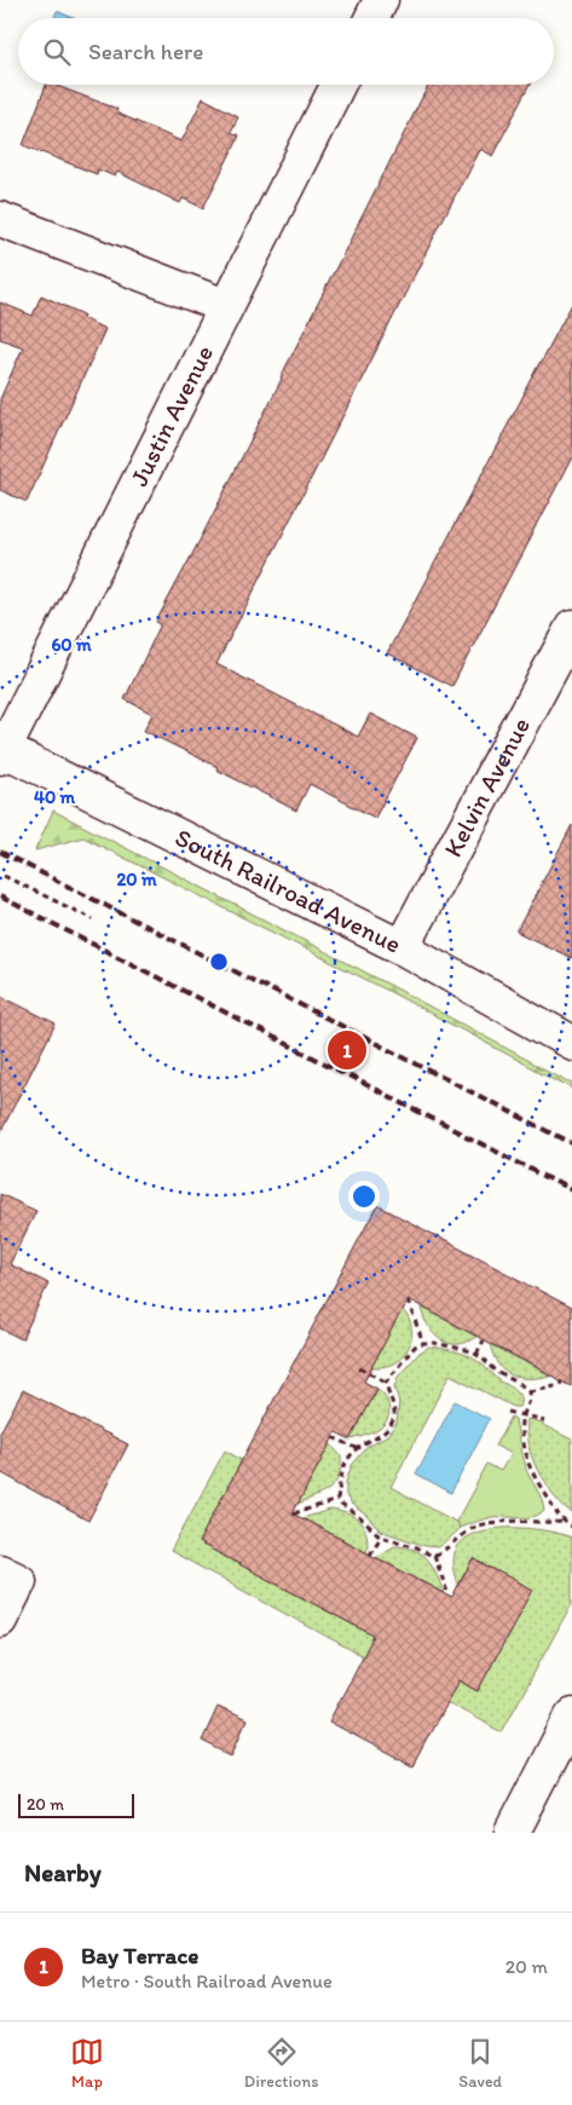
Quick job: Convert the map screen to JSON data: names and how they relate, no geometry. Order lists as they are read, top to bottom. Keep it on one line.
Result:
{"streets":{"street":["Justin Avenue","Kelvin Avenue","South Railroad Avenue"]},"crossings":[["Justin Avenue","South Railroad Avenue"],["Kelvin Avenue","South Railroad Avenue"]],"scale_bar":"20 m","page":{"search":"Search here","pins":"1","scale":"20 m","heading":"Nearby","list":[{"mark":"1","name":"Bay Terrace","note":"Metro · South Railroad Avenue","value":"20 m"}],"nav":["Map","Directions","Saved"]},"rings":["60 m","40 m","20 m"]}
